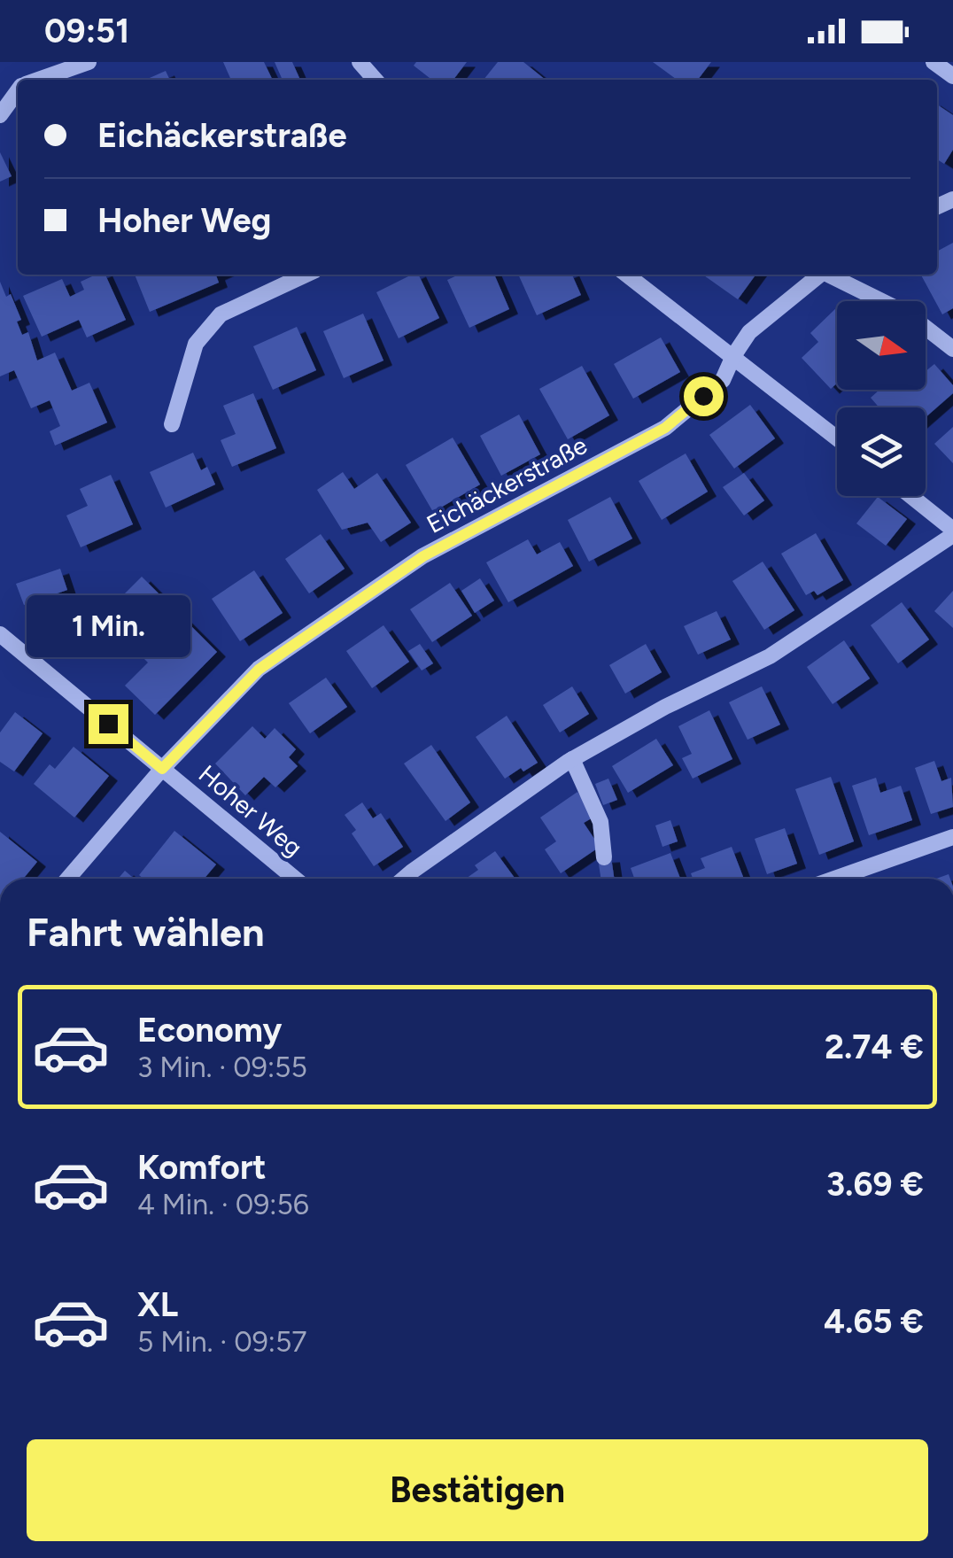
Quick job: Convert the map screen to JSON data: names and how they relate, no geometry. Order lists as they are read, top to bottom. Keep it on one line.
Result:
{"streets":{"street":["Eichäckerstraße","Hoher Weg"]},"crossings":[["Eichäckerstraße","Hoher Weg"]],"north":"right","page":{"status":"09:51","banner":["Eichäckerstraße","Hoher Weg"],"bubble":"1 Min.","heading":"Fahrt wählen","list":[{"name":"Economy","note":"3 Min. · 09:55","value":"2.74 €"},{"name":"Komfort","note":"4 Min. · 09:56","value":"3.69 €"},{"name":"XL","note":"5 Min. · 09:57","value":"4.65 €"}],"buttons":"Bestätigen"}}
